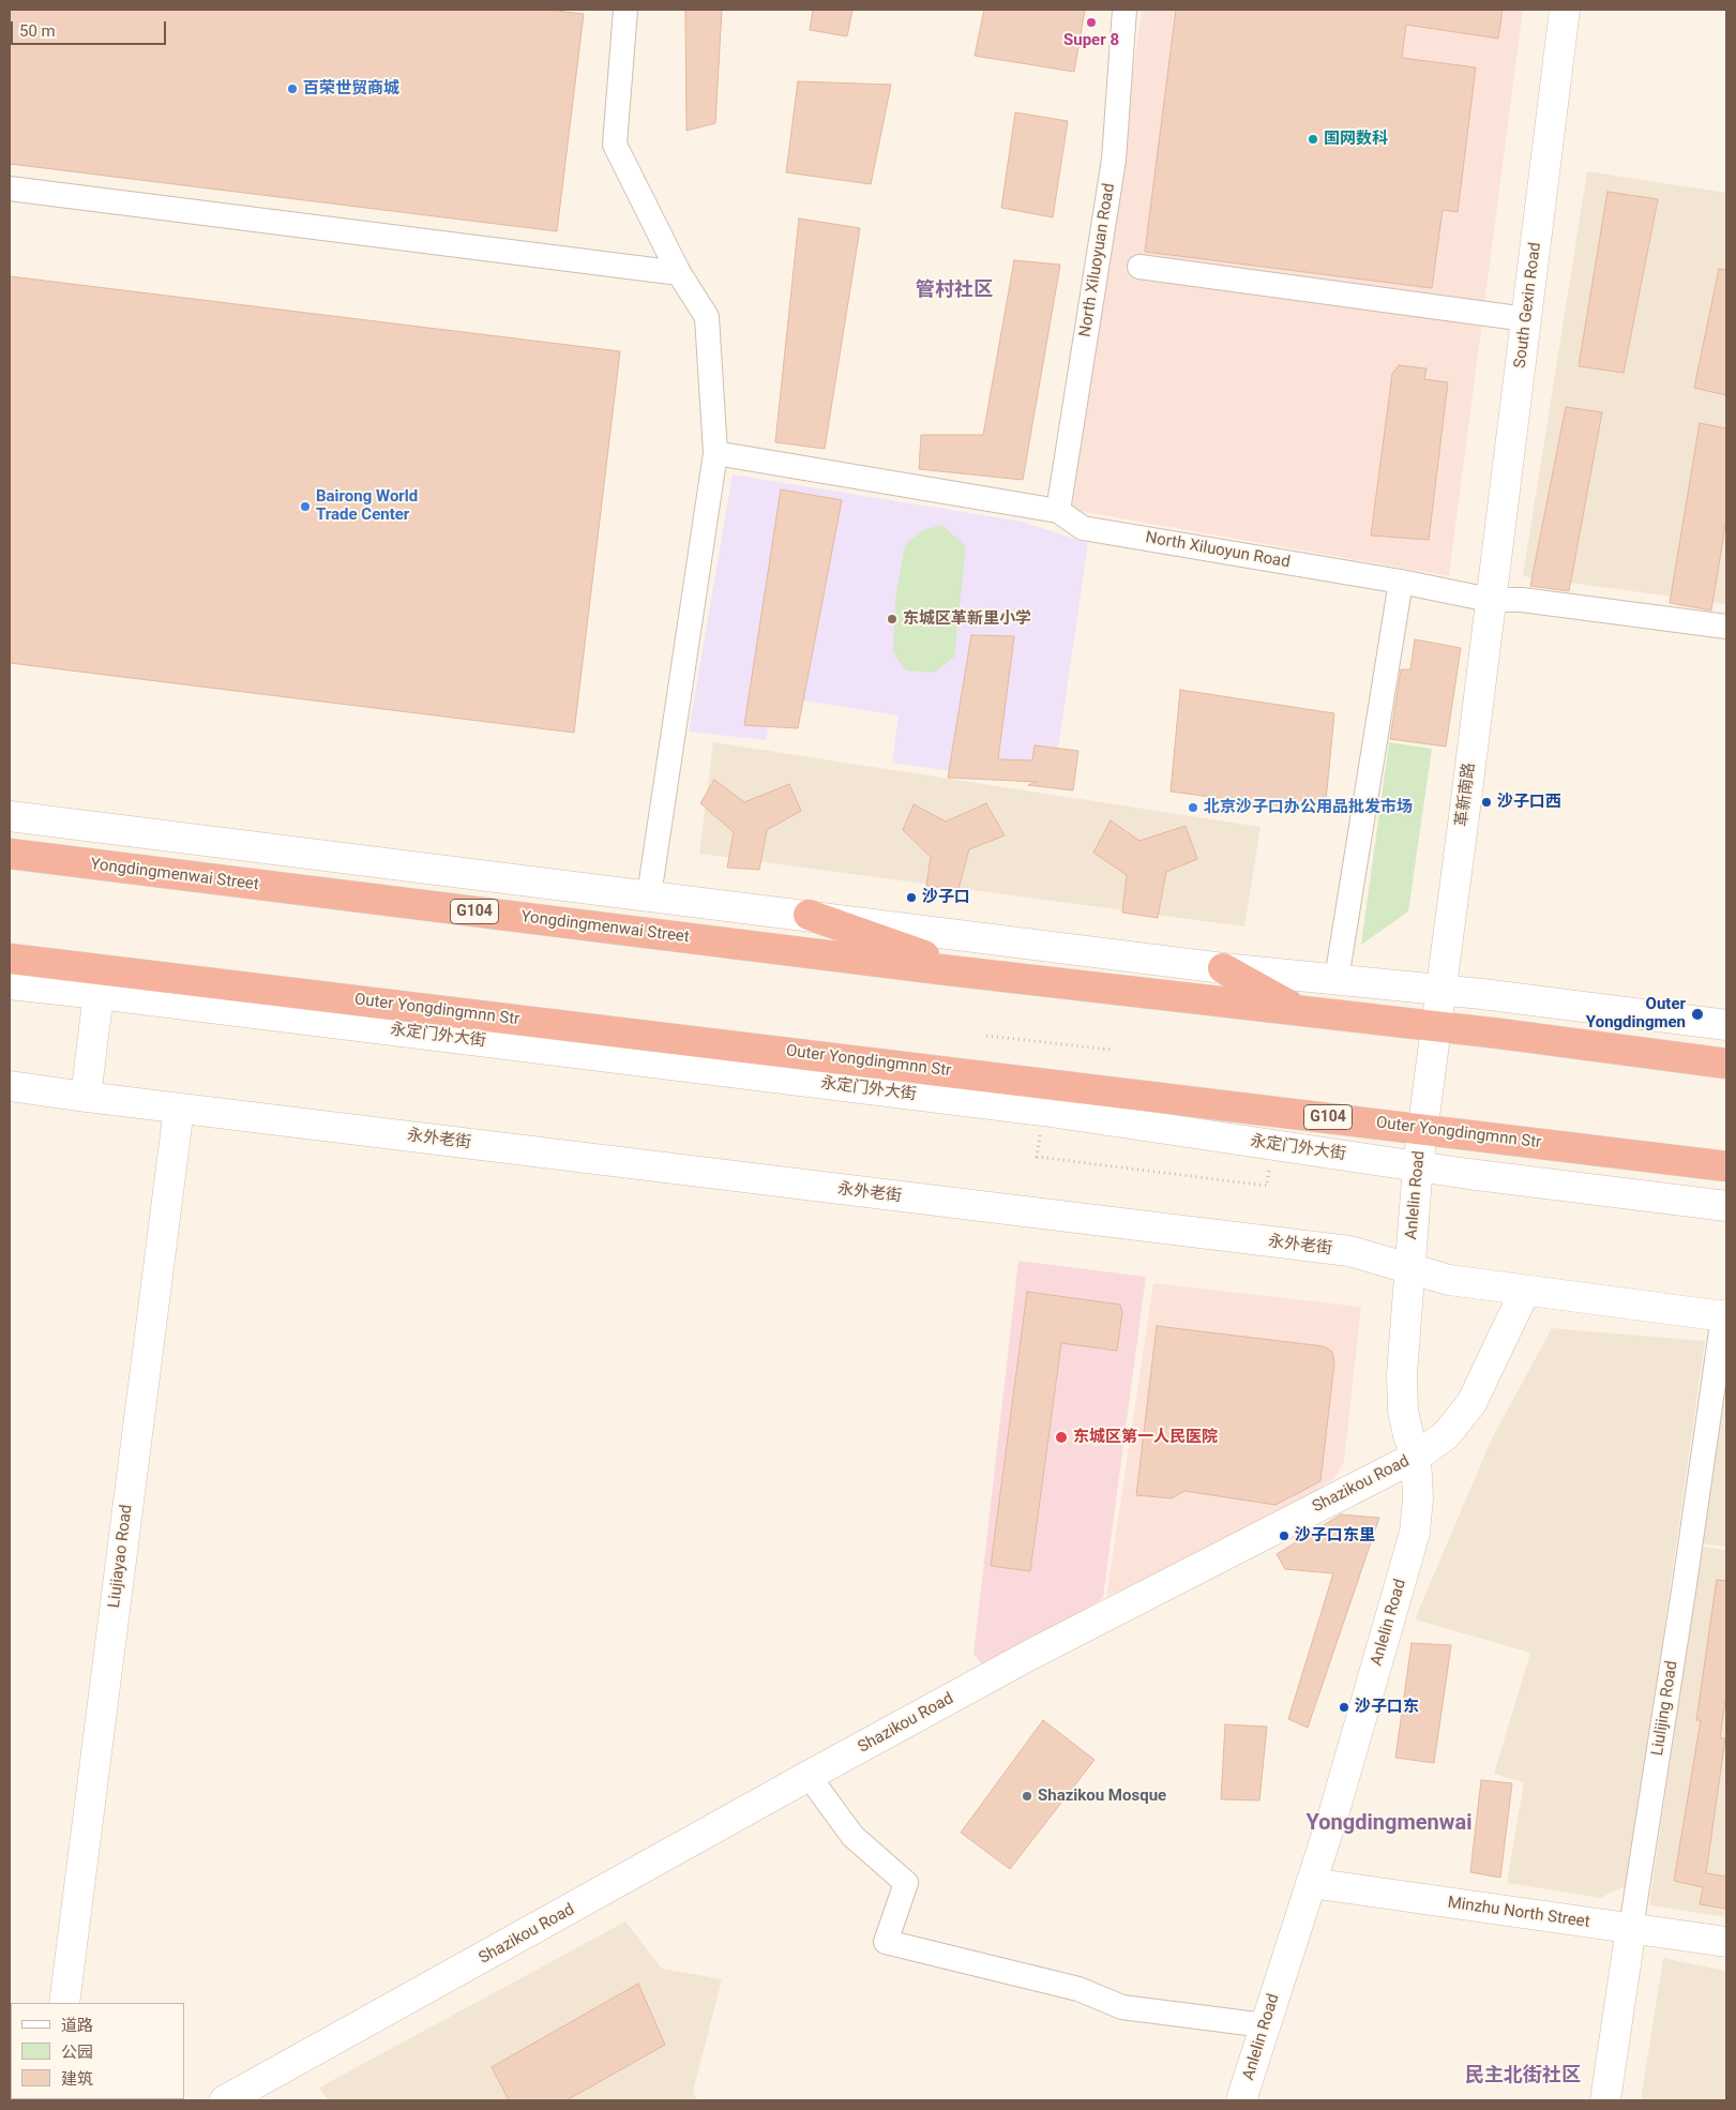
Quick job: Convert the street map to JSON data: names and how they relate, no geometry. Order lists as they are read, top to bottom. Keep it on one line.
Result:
{"streets":{"highway":["Yongdingmenwai Street","G104","Outer Yongdingmnn Str"],"street":["North Xiluoyuan Road","South Gexin Road","North Xiluoyun Road","革新南路","永定门外大街","永外老街","Anlelin Road","Shazikou Road","Liujiayao Road","Liulijing Road","Minzhu North Street"]},"crossings":[["North Xiluoyuan Road","North Xiluoyun Road"],["South Gexin Road","North Xiluoyun Road"],["South Gexin Road","革新南路"],["North Xiluoyun Road","革新南路"],["革新南路","G104"],["革新南路","Anlelin Road"],["Yongdingmenwai Street","G104"],["G104","Anlelin Road"],["Outer Yongdingmnn Str","Anlelin Road"],["永定门外大街","Anlelin Road"],["永外老街","Anlelin Road"],["永外老街","Shazikou Road"],["永外老街","Liujiayao Road"],["永外老街","Liulijing Road"],["Anlelin Road","Shazikou Road"],["Anlelin Road","Minzhu North Street"],["Liulijing Road","Minzhu North Street"]],"districts":["管村社区","Yongdingmenwai","民主北街社区"],"places":["Super 8","百荣世贸商城","国网数科","Bairong World Trade Center","东城区革新里小学","沙子口西","北京沙子口办公用品批发市场","沙子口","Outer Yongdingmen","东城区第一人民医院","沙子口东里","沙子口东","Shazikou Mosque"],"legend":["道路","公园","建筑"],"scale_bar":"50 m"}
